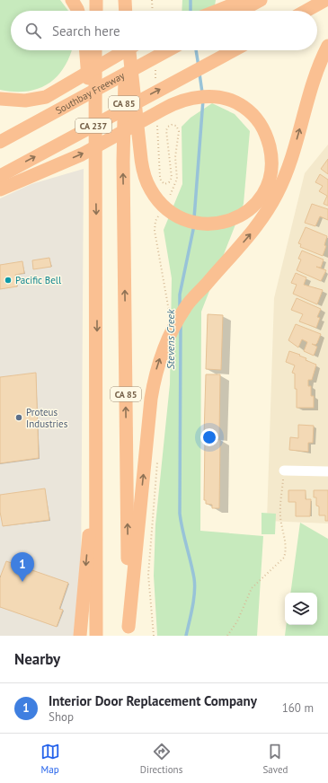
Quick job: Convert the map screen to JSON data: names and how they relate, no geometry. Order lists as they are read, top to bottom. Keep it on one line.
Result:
{"streets":{"highway":["Southbay Freeway","CA 85","CA 237"]},"water":["Stevens Creek"],"places":["Pacific Bell","Proteus Industries"],"page":{"search":"Search here","pins":"1","heading":"Nearby","list":[{"mark":"1","name":"Interior Door Replacement Company","note":"Shop","value":"160 m"}],"nav":["Map","Directions","Saved"]}}
